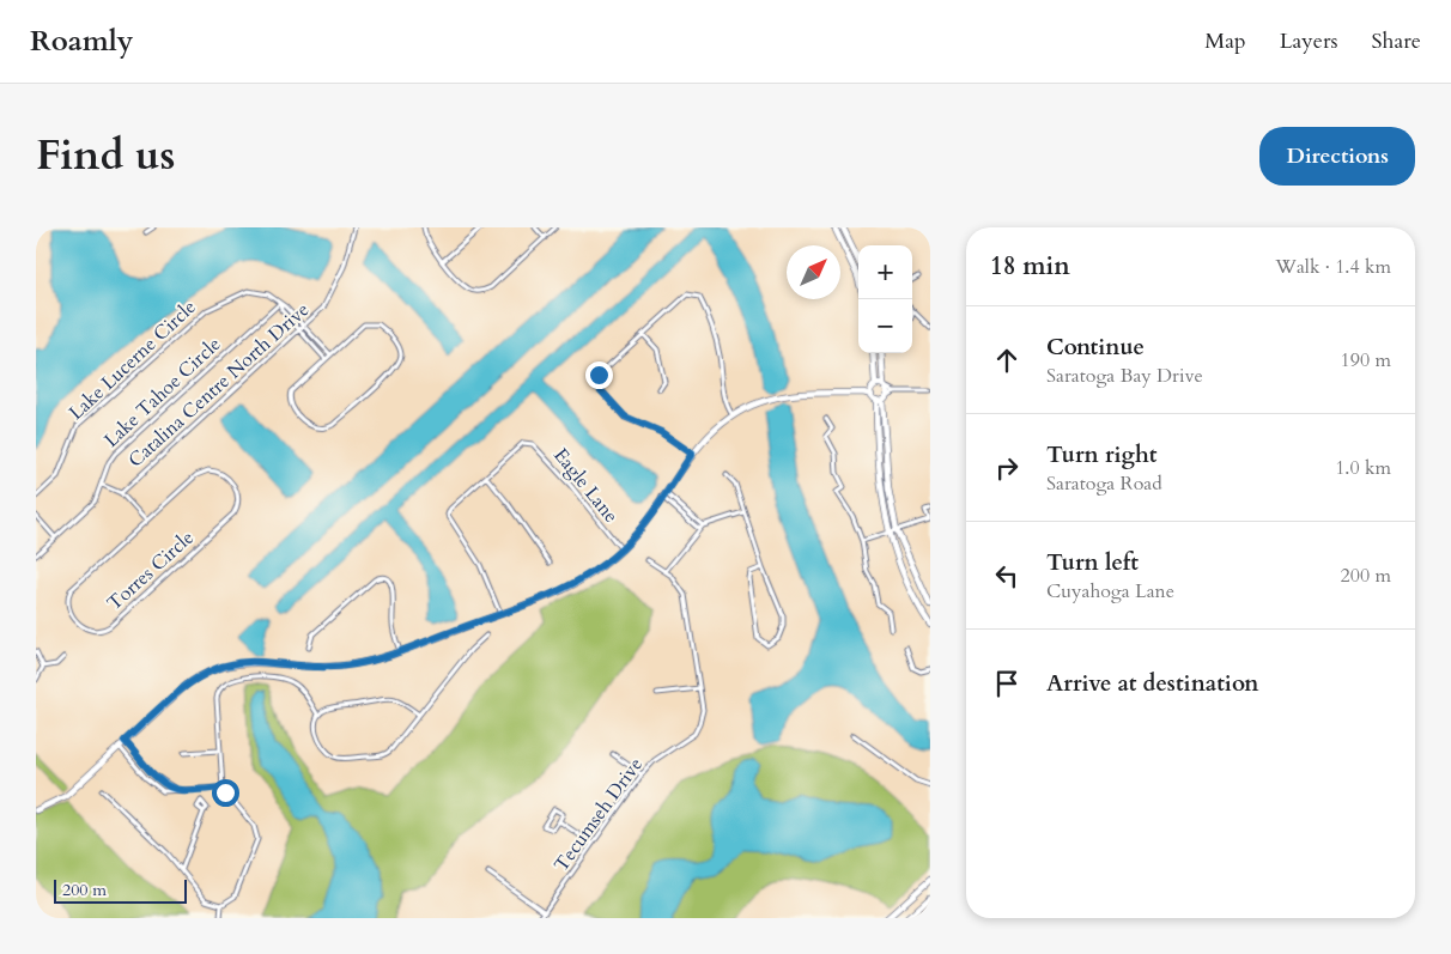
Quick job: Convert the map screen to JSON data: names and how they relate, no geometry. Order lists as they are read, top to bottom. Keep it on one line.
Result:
{"streets":{"street":["Lake Lucerne Circle","Catalina Centre North Drive","Lake Tahoe Circle","Eagle Lane","Torres Circle","Tecumseh Drive"]},"crossings":[["Lake Lucerne Circle","Catalina Centre North Drive"],["Lake Lucerne Circle","Lake Tahoe Circle"],["Catalina Centre North Drive","Torres Circle"],["Lake Tahoe Circle","Torres Circle"]],"scale_bar":"200 m","north":"top right","page":{"header":"Roamly","nav":["Map","Layers","Share"],"title":"Find us","buttons":"Directions","heading":["18 min","Walk · 1.4 km"],"map_buttons":["+","−"],"list":[["Continue","Saratoga Bay Drive","190 m"],["Turn right","Saratoga Road","1.0 km"],["Turn left","Cuyahoga Lane","200 m"],"Arrive at destination"],"scale":"200 m"}}
